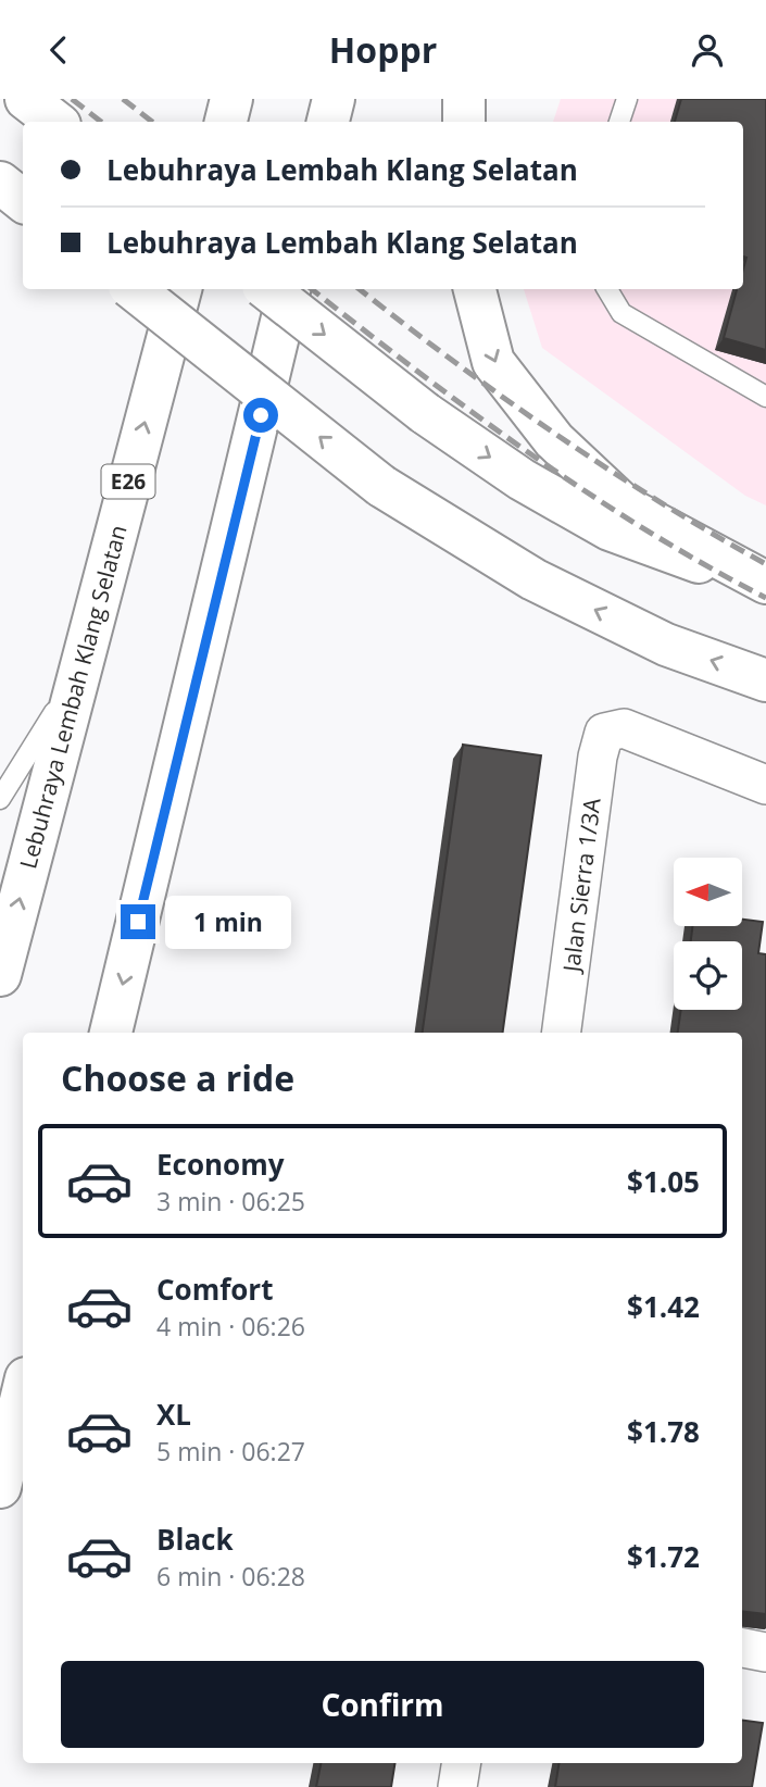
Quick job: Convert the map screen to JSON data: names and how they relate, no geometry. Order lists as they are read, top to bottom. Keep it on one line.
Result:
{"streets":{"main road":["E26","Lebuhraya Lembah Klang Selatan"],"street":["Jalan Sierra 1/3A"]},"north":"left","page":{"header":"Hoppr","banner":["Lebuhraya Lembah Klang Selatan","Lebuhraya Lembah Klang Selatan"],"bubble":"1 min","heading":"Choose a ride","list":[{"name":"Economy","note":"3 min · 06:25","value":"$1.05"},{"name":"Comfort","note":"4 min · 06:26","value":"$1.42"},{"name":"XL","note":"5 min · 06:27","value":"$1.78"},{"name":"Black","note":"6 min · 06:28","value":"$1.72"}],"buttons":"Confirm"}}
